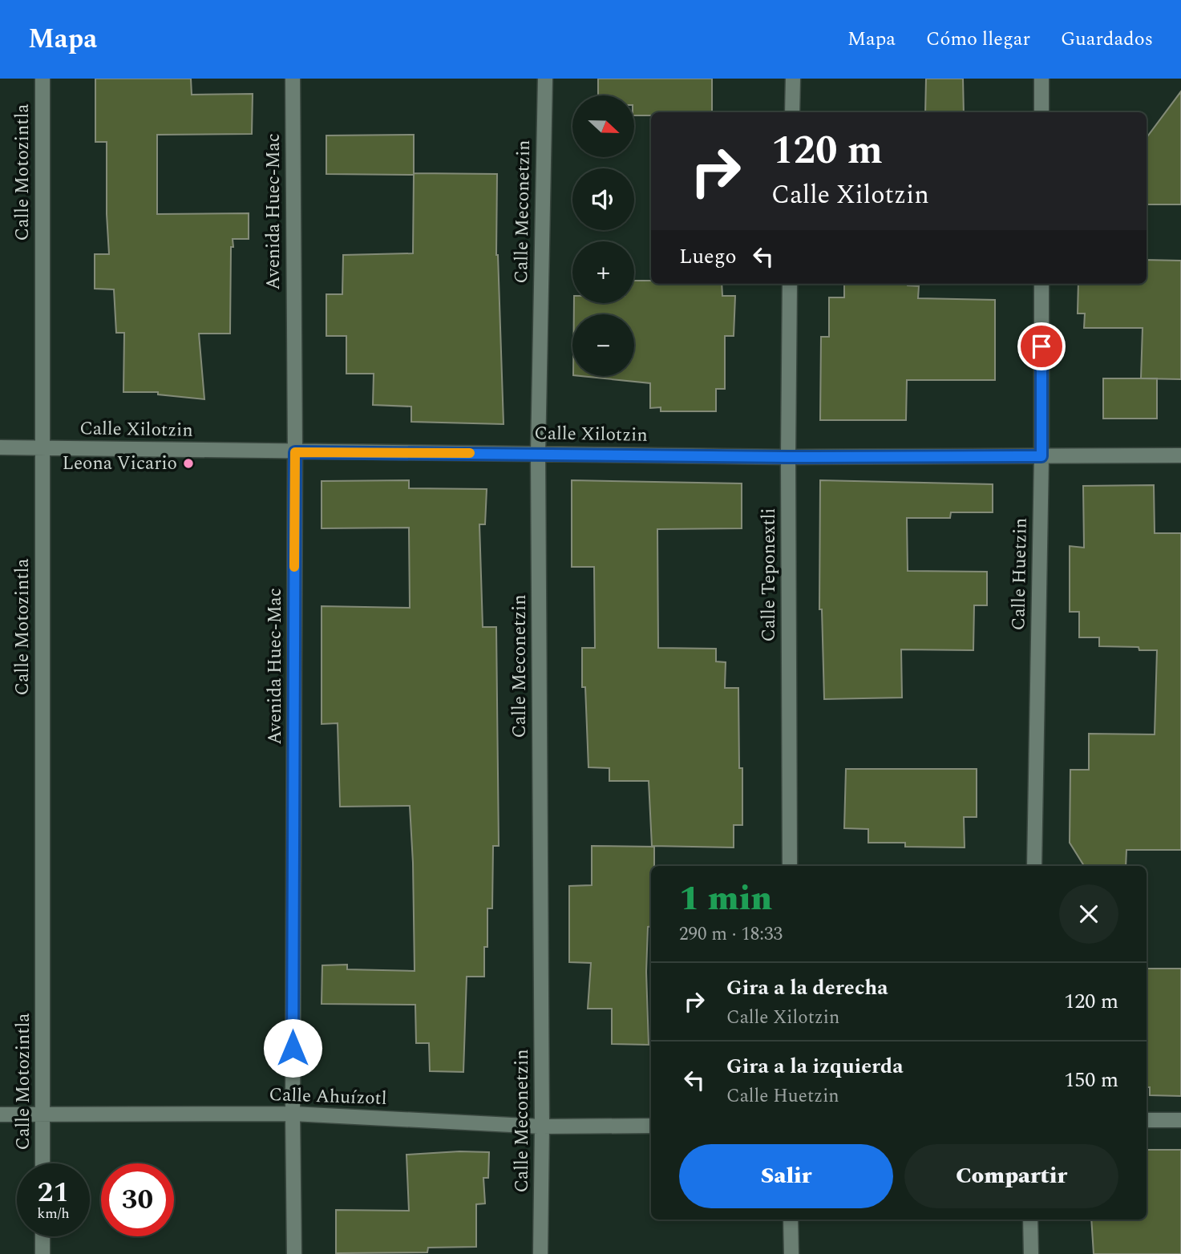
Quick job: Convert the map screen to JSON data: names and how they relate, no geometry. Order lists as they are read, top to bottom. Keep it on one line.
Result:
{"streets":{"street":["Calle Motozintla","Avenida Huec-Mac","Calle Meconetzin","Calle Xilotzin","Calle Huetzin","Calle Teponextli","Calle Ahuízotl"]},"crossings":[["Calle Motozintla","Calle Xilotzin"],["Calle Motozintla","Calle Ahuízotl"],["Avenida Huec-Mac","Calle Xilotzin"],["Avenida Huec-Mac","Calle Ahuízotl"],["Calle Meconetzin","Calle Xilotzin"],["Calle Meconetzin","Calle Ahuízotl"],["Calle Xilotzin","Calle Huetzin"],["Calle Xilotzin","Calle Teponextli"]],"places":["Leona Vicario"],"north":"right","page":{"header":"Mapa","nav":["Mapa","Cómo llegar","Guardados"],"map_buttons":["+","−"],"turn":["120 m","Calle Xilotzin"],"then":"Luego","heading":["1 min","290 m · 18:33"],"list":[{"name":"Gira a la derecha","note":"Calle Xilotzin","value":"120 m"},{"name":"Gira a la izquierda","note":"Calle Huetzin","value":"150 m"}],"buttons":["Salir","Compartir"],"speed":"21 km/h","limit":"30"}}
